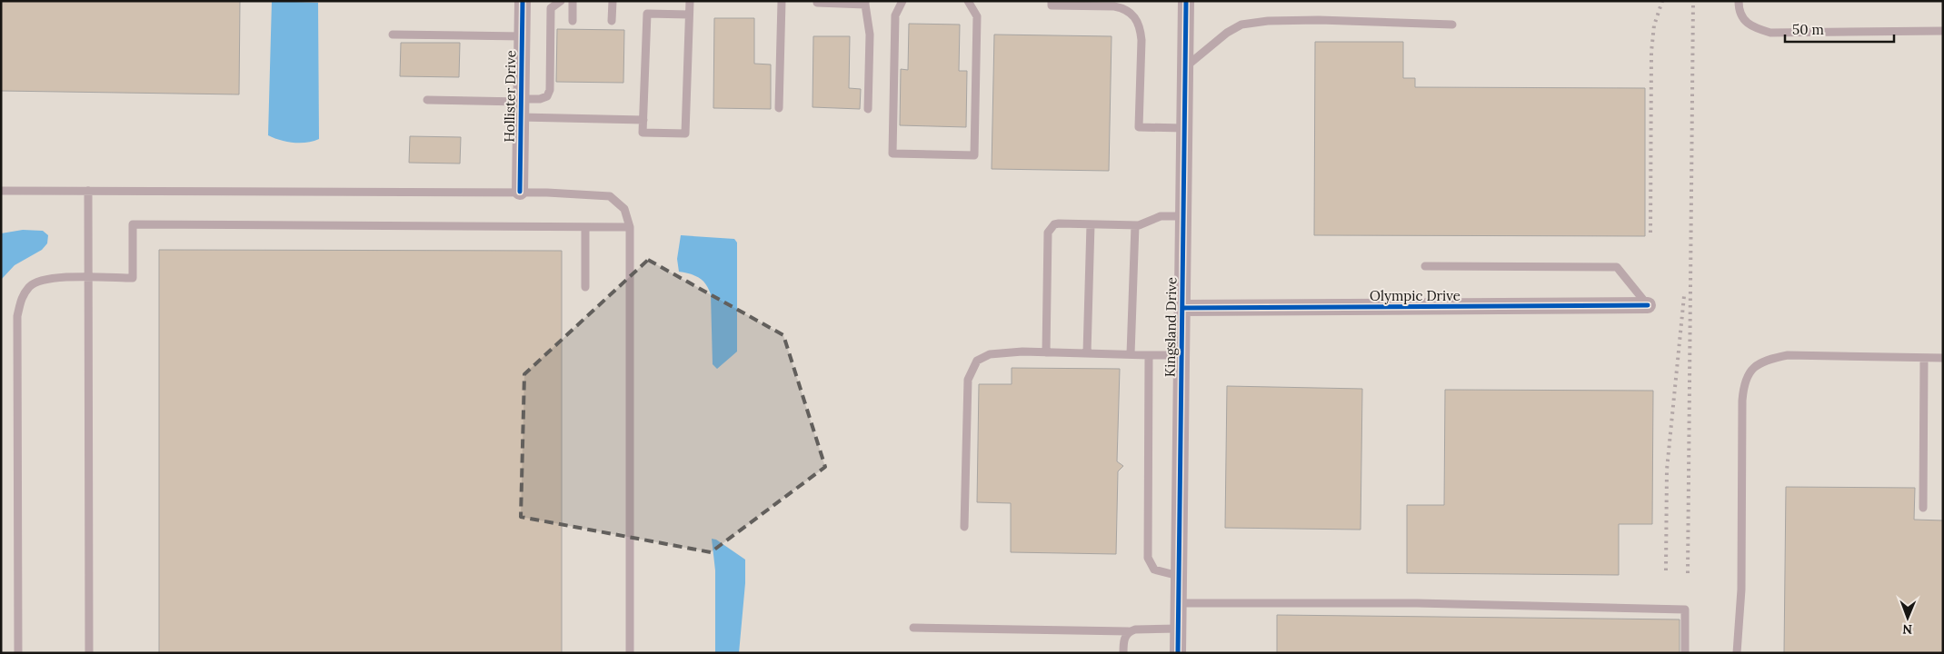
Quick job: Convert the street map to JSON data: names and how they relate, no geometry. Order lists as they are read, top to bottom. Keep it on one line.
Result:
{"streets":{"street":["Hollister Drive","Olympic Drive","Kingsland Drive"]},"crossings":[["Olympic Drive","Kingsland Drive"]],"scale_bar":"50 m","north":"bottom"}
